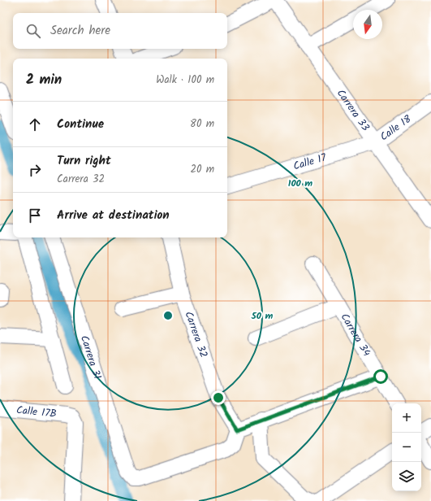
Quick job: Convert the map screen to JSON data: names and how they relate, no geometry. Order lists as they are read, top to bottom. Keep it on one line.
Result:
{"streets":{"street":["Carrera 33","Calle 18","Calle 17","Carrera 32","Carrera 34","Carrera 31","Calle 17B"]},"crossings":[["Carrera 33","Calle 18"],["Carrera 33","Calle 17"],["Calle 18","Calle 17"],["Carrera 32","Carrera 31"]],"north":"bottom","page":{"search":"Search here","heading":["2 min","Walk · 100 m"],"list":[["Continue","80 m"],["Turn right","Carrera 32","20 m"],"Arrive at destination"],"map_buttons":["+","−"]},"rings":["100 m","50 m"]}
